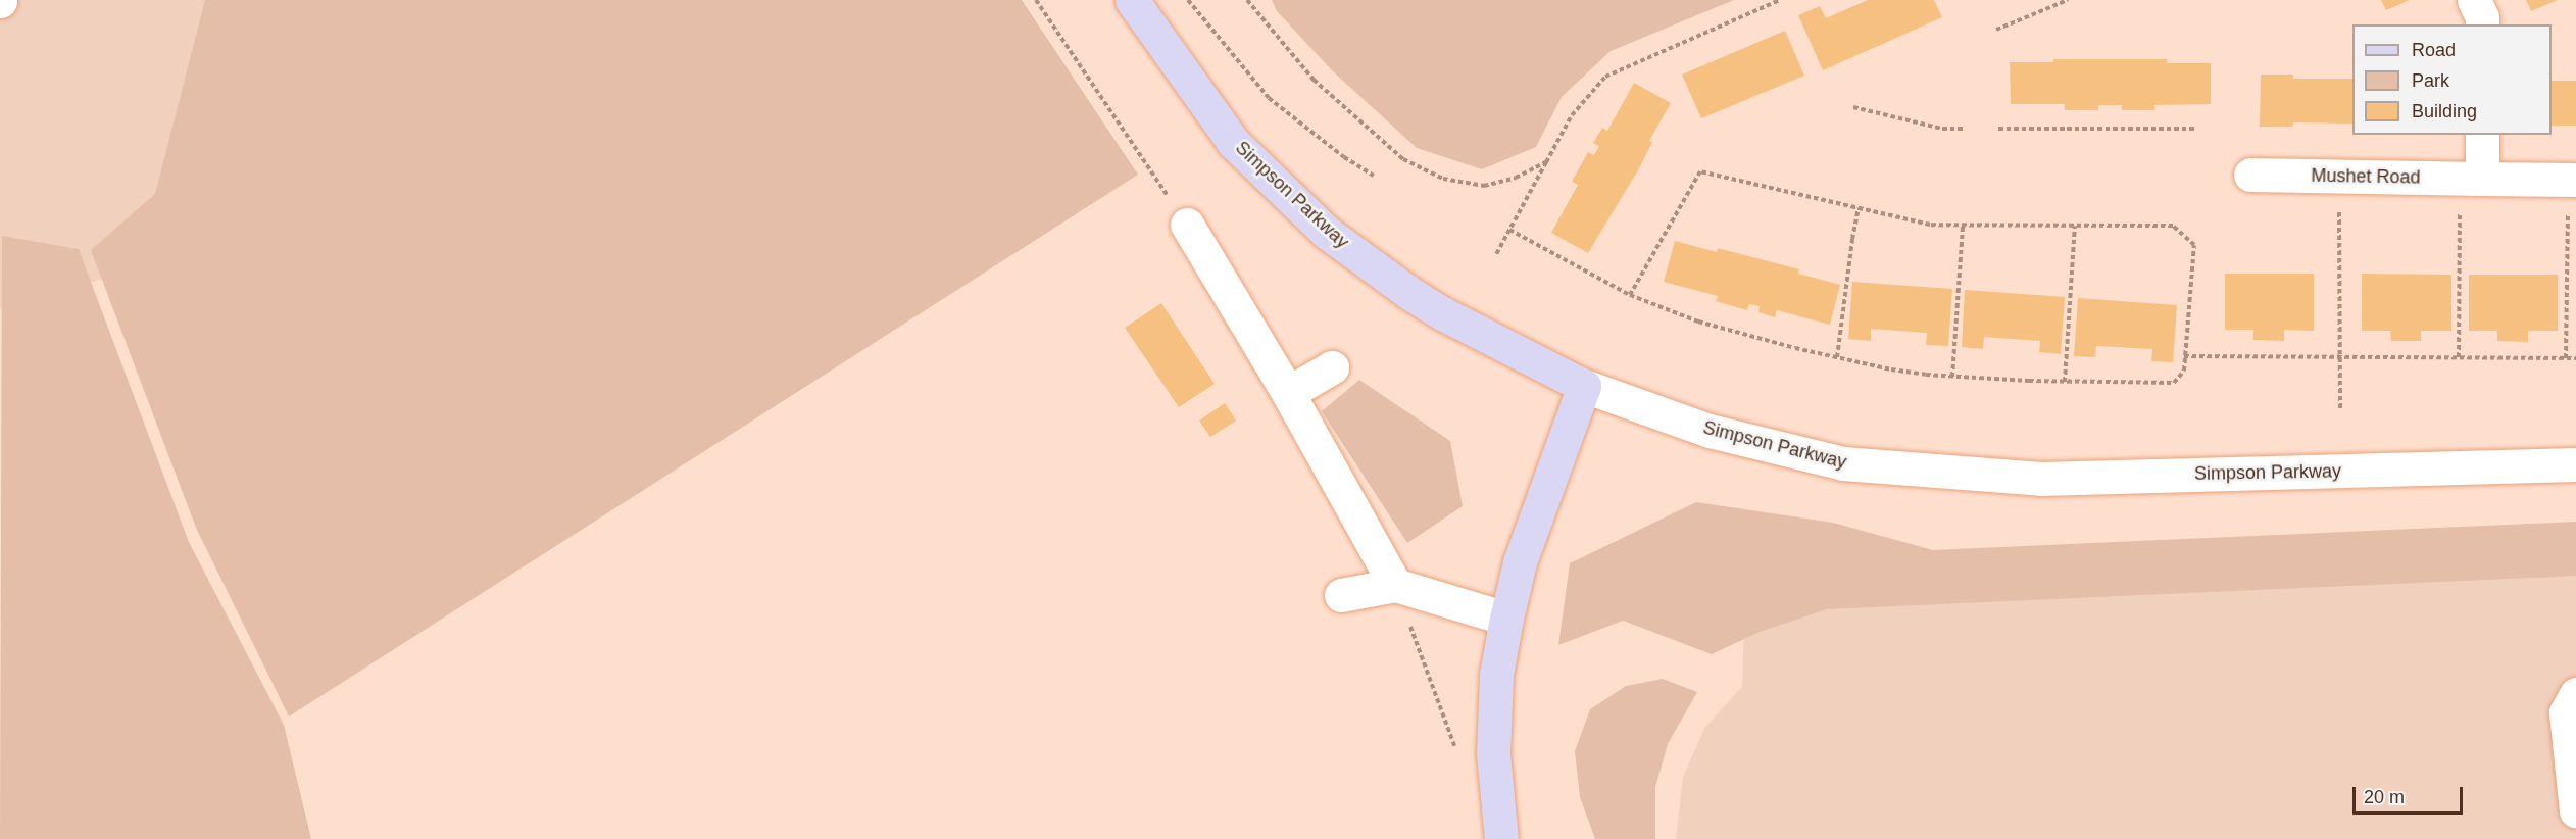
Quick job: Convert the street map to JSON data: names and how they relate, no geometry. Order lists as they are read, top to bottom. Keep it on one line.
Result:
{"streets":{"main road":["Simpson Parkway"],"street":["Mushet Road"]},"legend":["Road","Park","Building"],"scale_bar":"20 m"}
